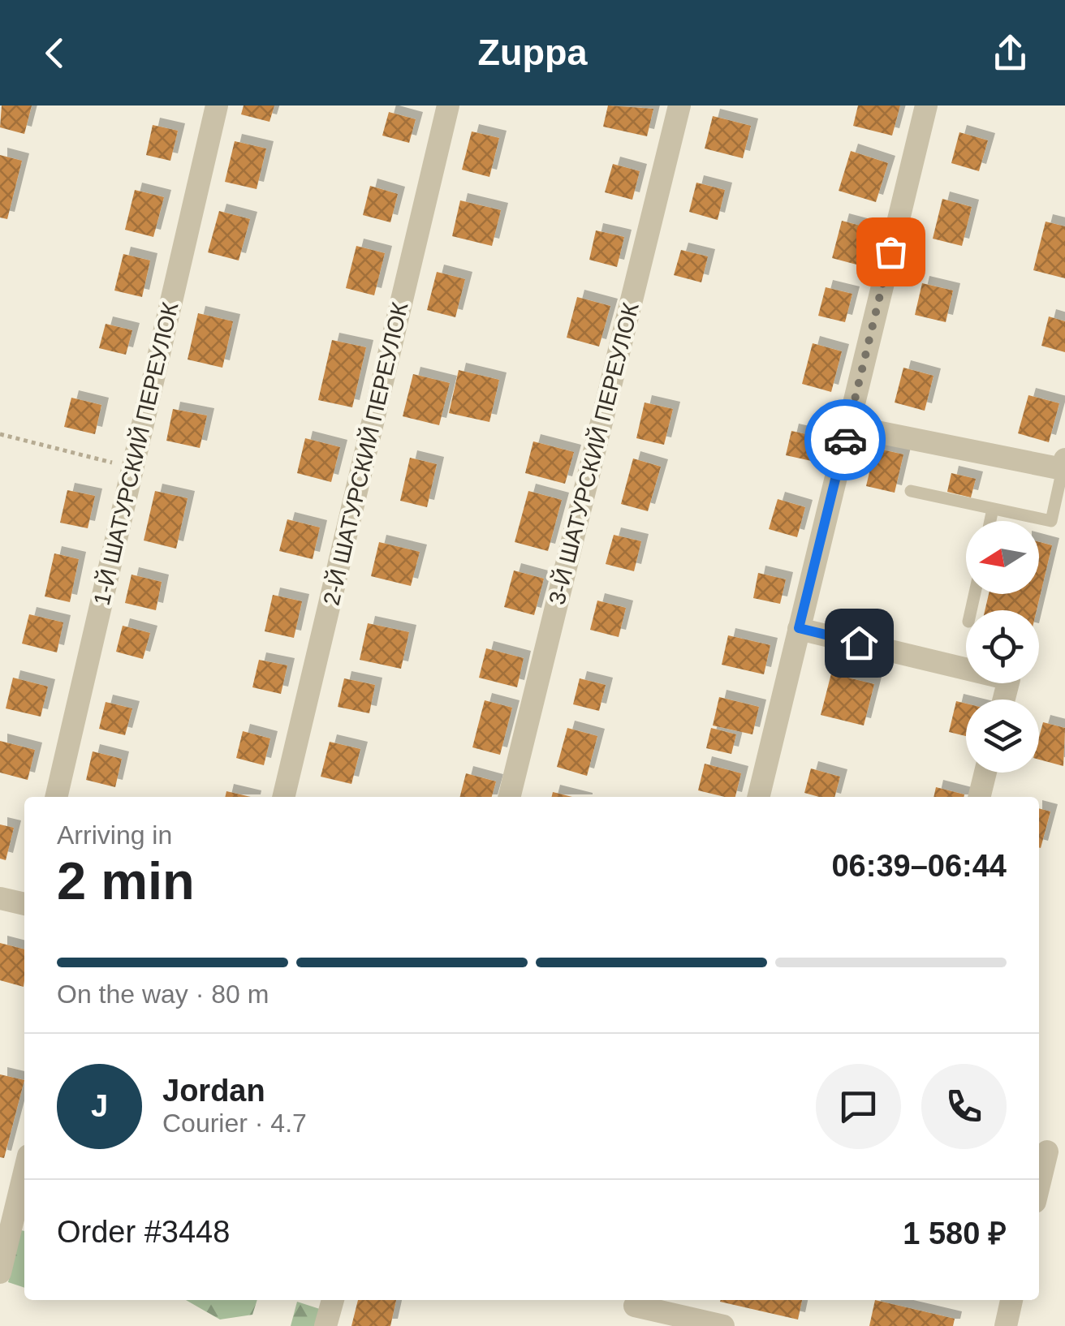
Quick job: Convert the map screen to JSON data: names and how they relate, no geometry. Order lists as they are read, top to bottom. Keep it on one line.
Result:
{"streets":{"street":["1-Й ШАТУРСКИЙ ПЕРЕУЛОК","2-Й ШАТУРСКИЙ ПЕРЕУЛОК","3-Й ШАТУРСКИЙ ПЕРЕУЛОК"]},"north":"left","page":{"header":"Zuppa","heading":["2 min","Arriving in","06:39–06:44"],"panel":["Jordan","Courier · 4.7","Order #3448","1 580 ₽"],"bar":"On the way · 80 m","round":"J"}}
